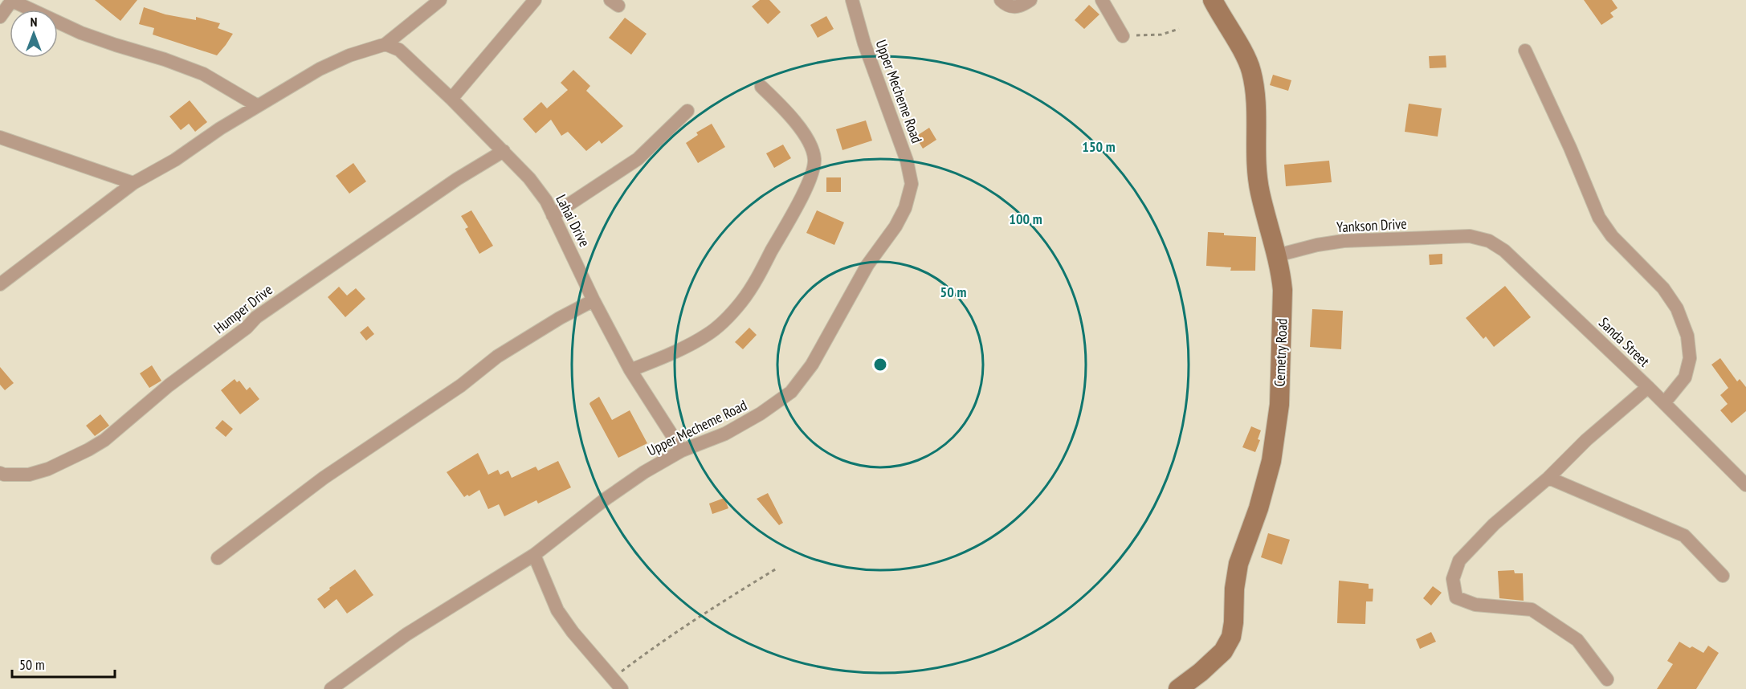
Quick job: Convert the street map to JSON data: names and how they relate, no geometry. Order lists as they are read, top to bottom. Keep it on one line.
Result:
{"streets":{"street":["Upper Mecheme Road","Lahai Drive","Yankson Drive","Humper Drive","Sanda Street","Cemetry Road"]},"crossings":[["Upper Mecheme Road","Lahai Drive"],["Lahai Drive","Humper Drive"],["Yankson Drive","Sanda Street"],["Yankson Drive","Cemetry Road"]],"scale_bar":"50 m","north":"top","rings":["150 m","100 m","50 m"]}
